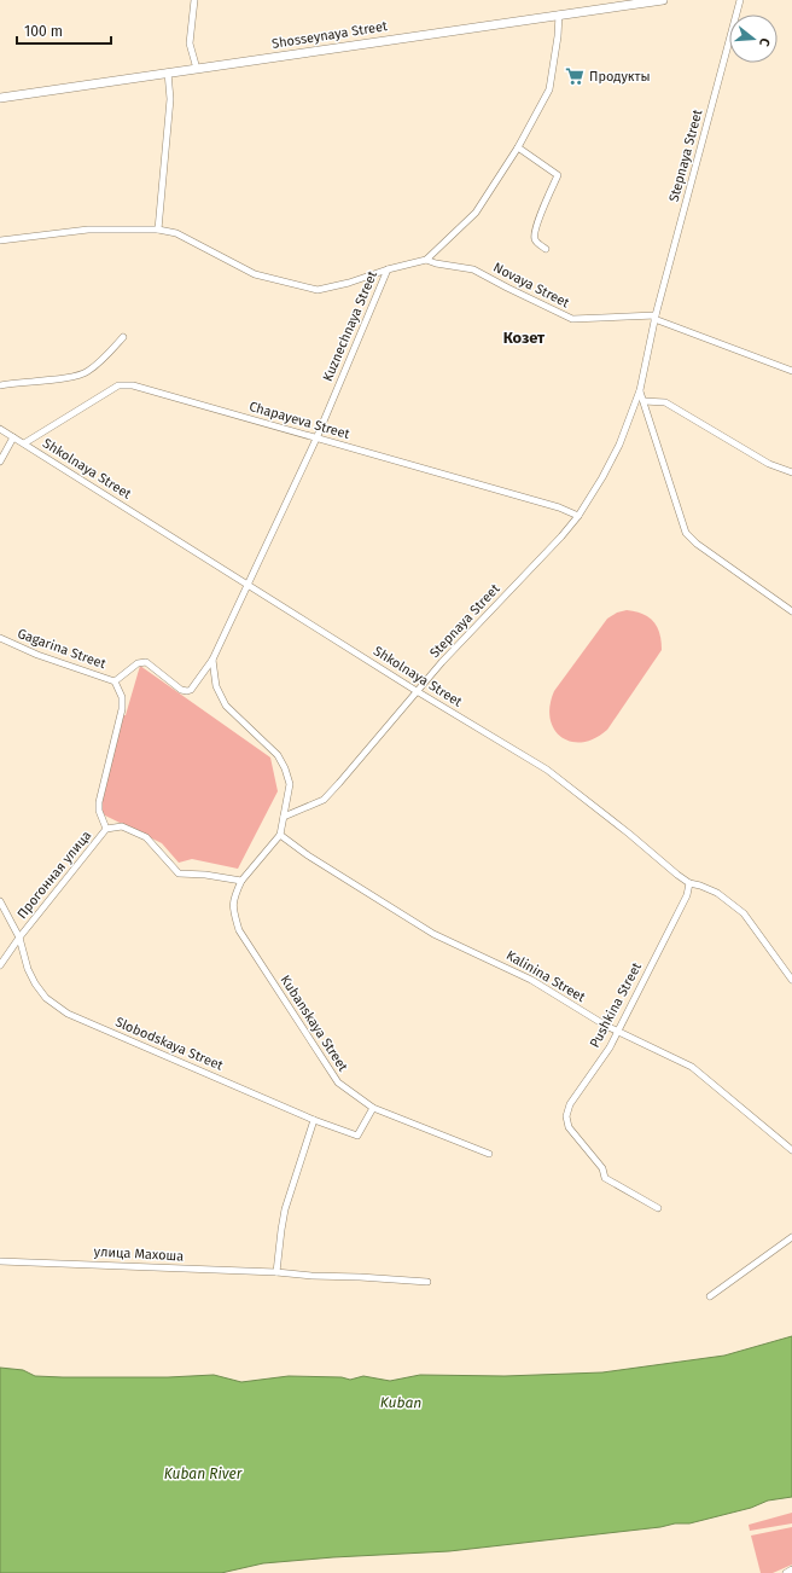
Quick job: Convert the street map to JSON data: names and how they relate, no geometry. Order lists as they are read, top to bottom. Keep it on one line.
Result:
{"streets":{"street":["Shosseynaya Street","Stepnaya Street","Novaya Street","Kuznechnaya Street","Chapayeva Street","Shkolnaya Street","Gagarina Street","Прогонная улица","Kalinina Street","Pushkina Street","Kubanskaya Street","Slobodskaya Street","улица Махоша"]},"crossings":[["Shosseynaya Street","Kuznechnaya Street"],["Stepnaya Street","Novaya Street"],["Stepnaya Street","Chapayeva Street"],["Stepnaya Street","Shkolnaya Street"],["Novaya Street","Kuznechnaya Street"],["Kuznechnaya Street","Chapayeva Street"],["Kuznechnaya Street","Shkolnaya Street"],["Kuznechnaya Street","Gagarina Street"],["Kuznechnaya Street","Прогонная улица"],["Chapayeva Street","Shkolnaya Street"],["Shkolnaya Street","Pushkina Street"],["Gagarina Street","Прогонная улица"],["Прогонная улица","Slobodskaya Street"],["Kalinina Street","Pushkina Street"],["Kalinina Street","Kubanskaya Street"],["Kubanskaya Street","Slobodskaya Street"]],"districts":["Козет"],"water":["Kuban","Kuban River"],"places":{"supermarket":["Продукты"]},"scale_bar":"100 m","north":"right"}
